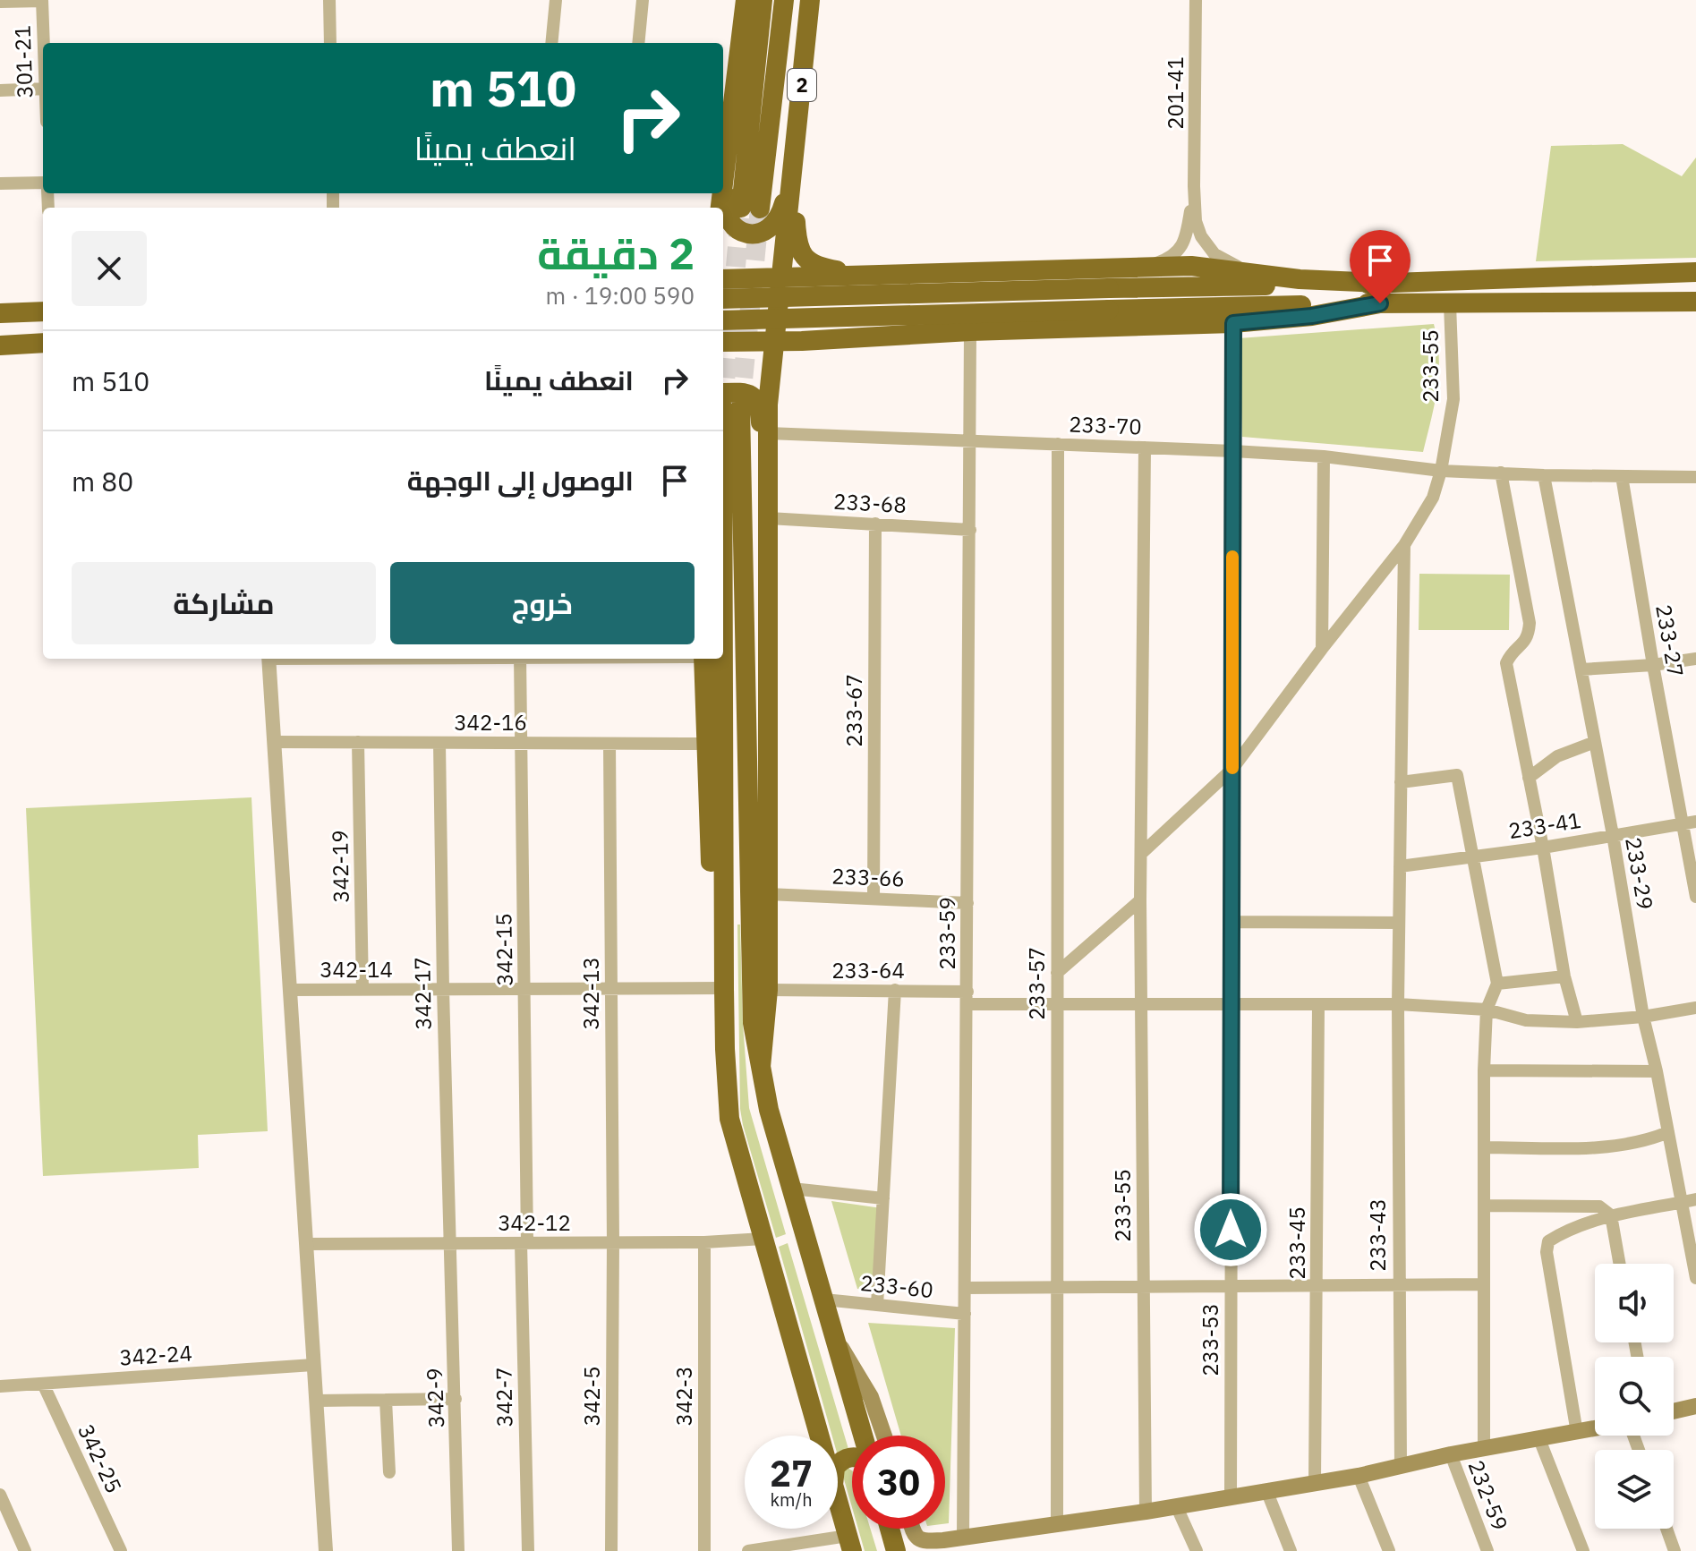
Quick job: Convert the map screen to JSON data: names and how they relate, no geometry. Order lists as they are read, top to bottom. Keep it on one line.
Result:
{"streets":{"highway":["2"],"street":["301-21","201-41","233-55","233-70","233-68","233-27","233-67","342-16","233-41","342-19","233-29","233-66","233-59","342-15","342-14","233-64","233-57","342-17","342-13","342-12","233-43","233-45","233-60","233-53","342-24","342-5","342-3","342-7","342-9","342-25","232-59"]},"crossings":[["233-55","233-70"],["233-55","233-64"],["233-55","233-43"],["233-55","233-53"],["233-70","233-27"],["233-70","233-29"],["233-70","233-59"],["233-70","233-57"],["233-70","233-53"],["233-68","233-67"],["233-68","233-59"],["233-27","233-41"],["233-67","233-66"],["342-16","342-19"],["342-16","342-15"],["342-16","342-17"],["342-16","342-13"],["233-41","233-29"],["233-41","233-43"],["342-19","342-14"],["233-29","233-64"],["233-66","233-59"],["233-59","233-64"],["233-59","233-60"],["342-15","342-14"],["342-15","342-12"],["342-15","342-7"],["342-14","342-17"],["342-14","342-13"],["233-64","233-57"],["233-64","233-43"],["233-64","233-45"],["233-64","233-53"],["342-17","342-12"],["342-17","342-9"],["342-13","342-12"],["342-13","342-5"],["342-12","342-5"],["342-12","342-3"],["342-12","342-7"],["342-12","342-9"],["342-24","342-25"]],"page":{"turn":["510 m","انعطف يمينًا"],"heading":["2 دقيقة","590 m · 19:00"],"list":[{"name":"انعطف يمينًا","value":"510 m"},{"name":"الوصول إلى الوجهة","value":"80 m"}],"buttons":["خروج","مشاركة"],"speed":"27 km/h","limit":"30"}}
